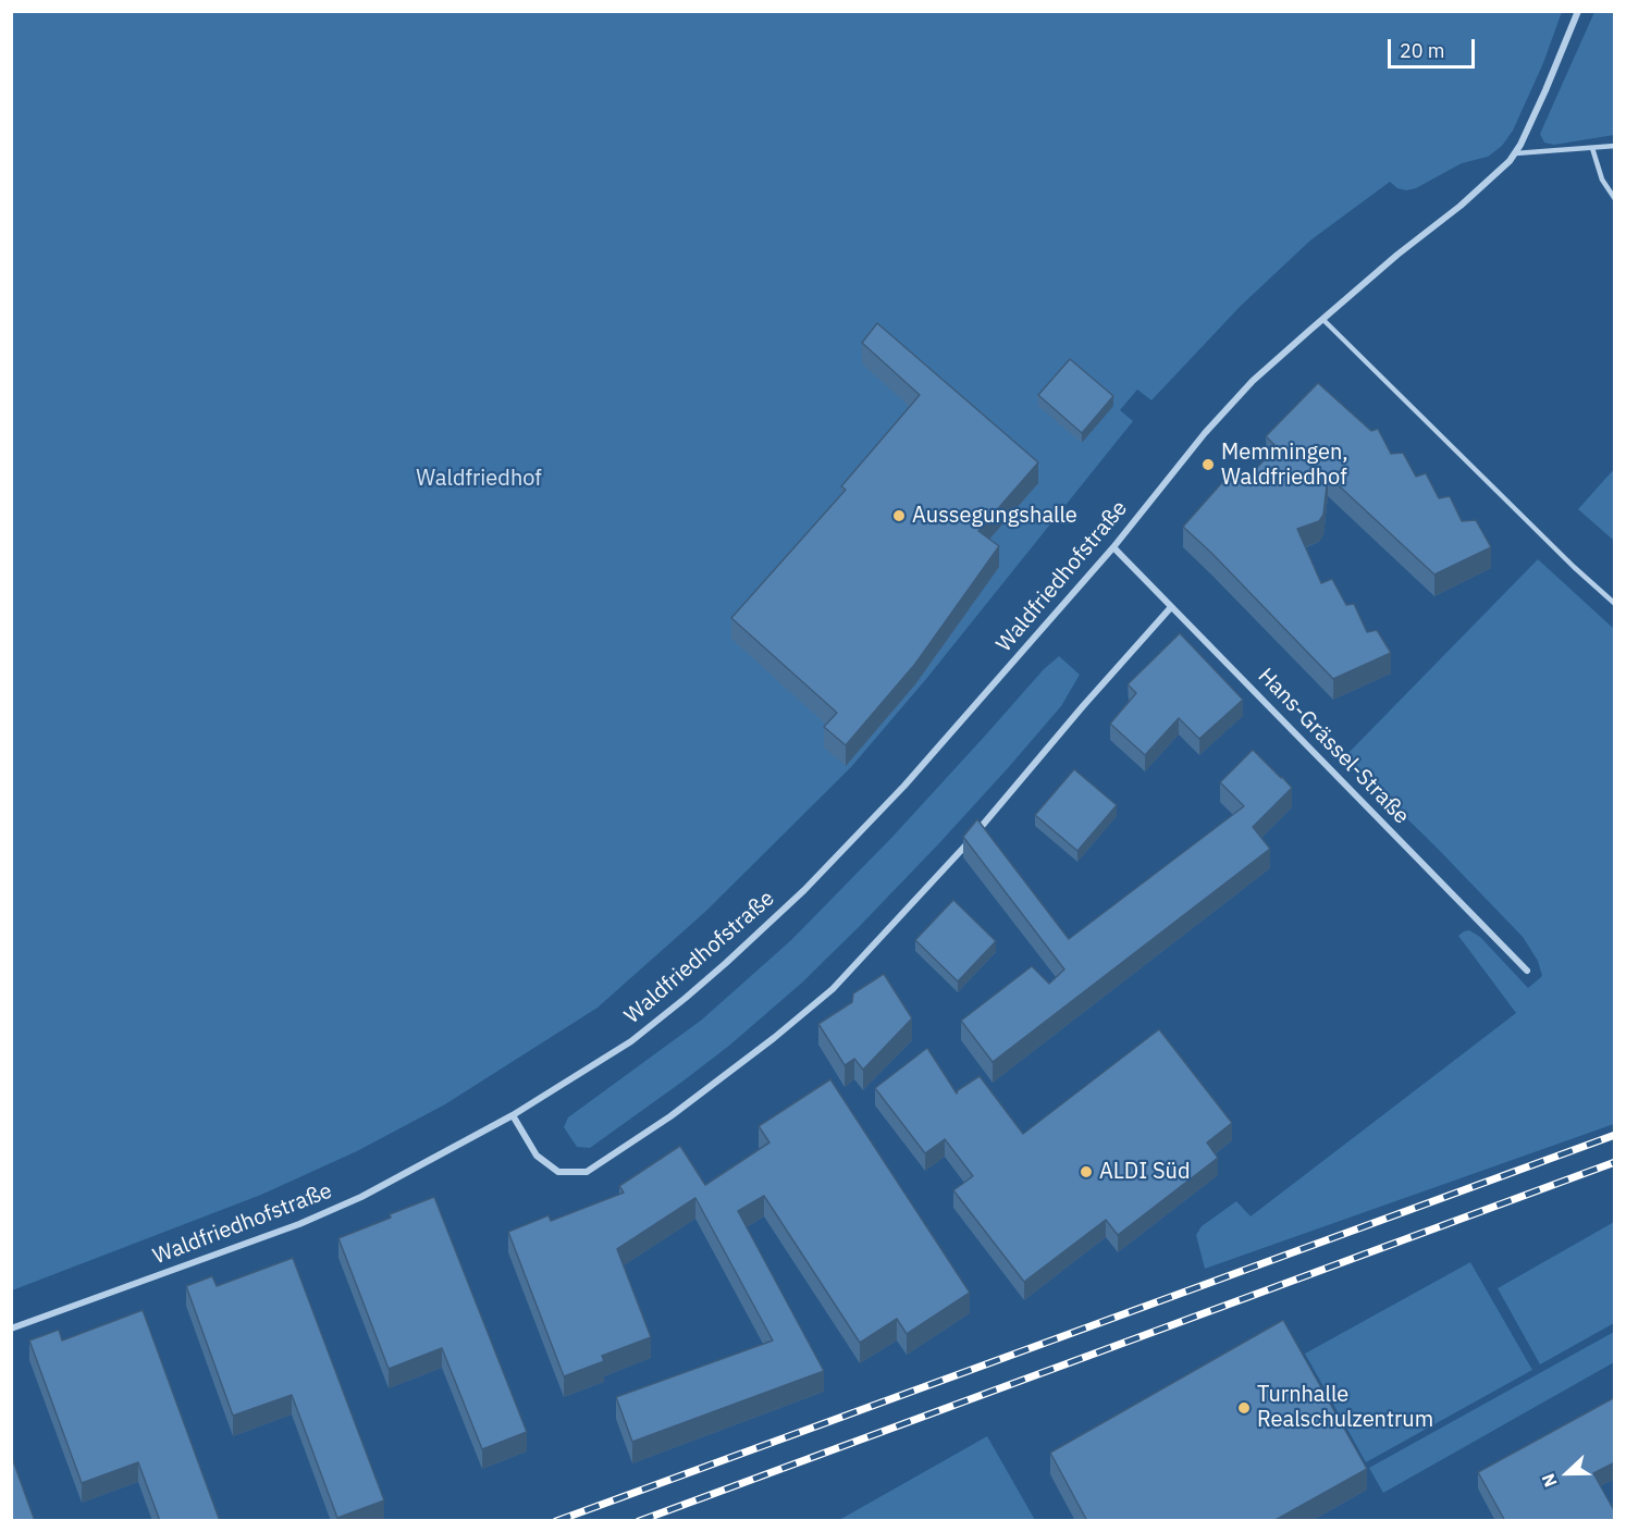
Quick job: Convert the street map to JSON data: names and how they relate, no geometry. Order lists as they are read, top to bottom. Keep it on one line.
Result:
{"streets":{"street":["Waldfriedhofstraße","Hans-Grässel-Straße"]},"crossings":[["Waldfriedhofstraße","Hans-Grässel-Straße"]],"parks":["Waldfriedhof"],"places":["Memmingen, Waldfriedhof","Aussegungshalle","ALDI Süd","Turnhalle Realschulzentrum"],"scale_bar":"20 m","north":"left"}
